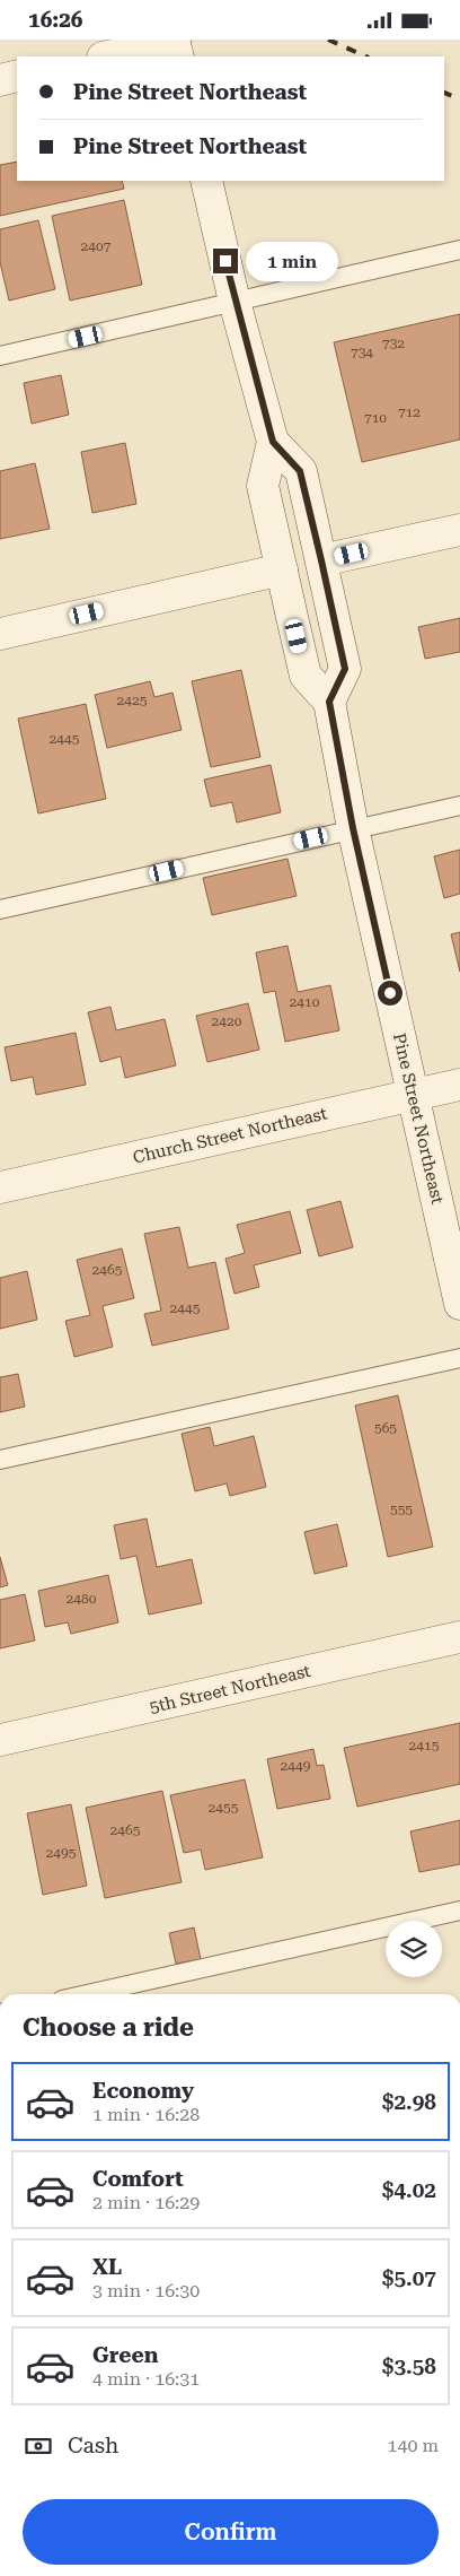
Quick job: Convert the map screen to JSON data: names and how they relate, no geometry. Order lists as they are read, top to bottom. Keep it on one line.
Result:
{"streets":{"street":["Pine Street Northeast","Church Street Northeast","5th Street Northeast"]},"crossings":[["Pine Street Northeast","Church Street Northeast"]],"house_numbers":["2407","732","734","712","710","2425","2445","2410","2420","2465","2445","565","555","2480","2415","2449","2455","2465","2495"],"page":{"status":"16:26","banner":["Pine Street Northeast","Pine Street Northeast"],"bubble":"1 min","heading":"Choose a ride","list":[{"name":"Economy","note":"1 min · 16:28","value":"$2.98"},{"name":"Comfort","note":"2 min · 16:29","value":"$4.02"},{"name":"XL","note":"3 min · 16:30","value":"$5.07"},{"name":"Green","note":"4 min · 16:31","value":"$3.58"}],"pay":["Cash","140 m"],"buttons":"Confirm"}}
